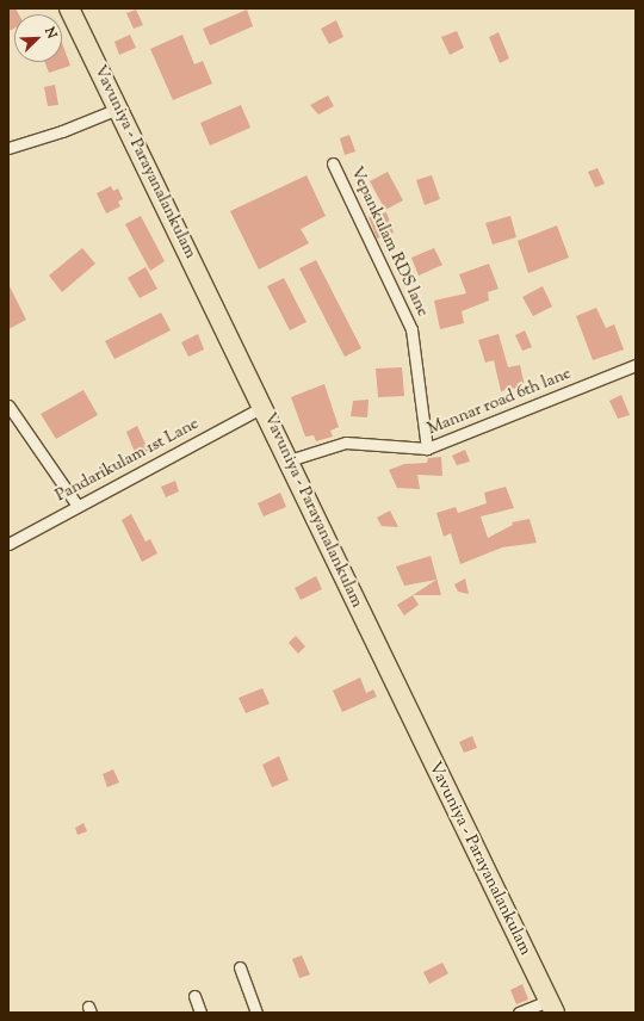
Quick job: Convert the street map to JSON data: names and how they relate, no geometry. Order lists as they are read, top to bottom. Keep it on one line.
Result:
{"streets":{"highway":["Vavuniya - Parayanalankulam"],"street":["Vepankulam RDS lane","Mannar road 6th lane","Pandarikulam 1st Lane"]},"crossings":[["Vavuniya - Parayanalankulam","Mannar road 6th lane"],["Vavuniya - Parayanalankulam","Pandarikulam 1st Lane"],["Vepankulam RDS lane","Mannar road 6th lane"]],"north":"top right"}
